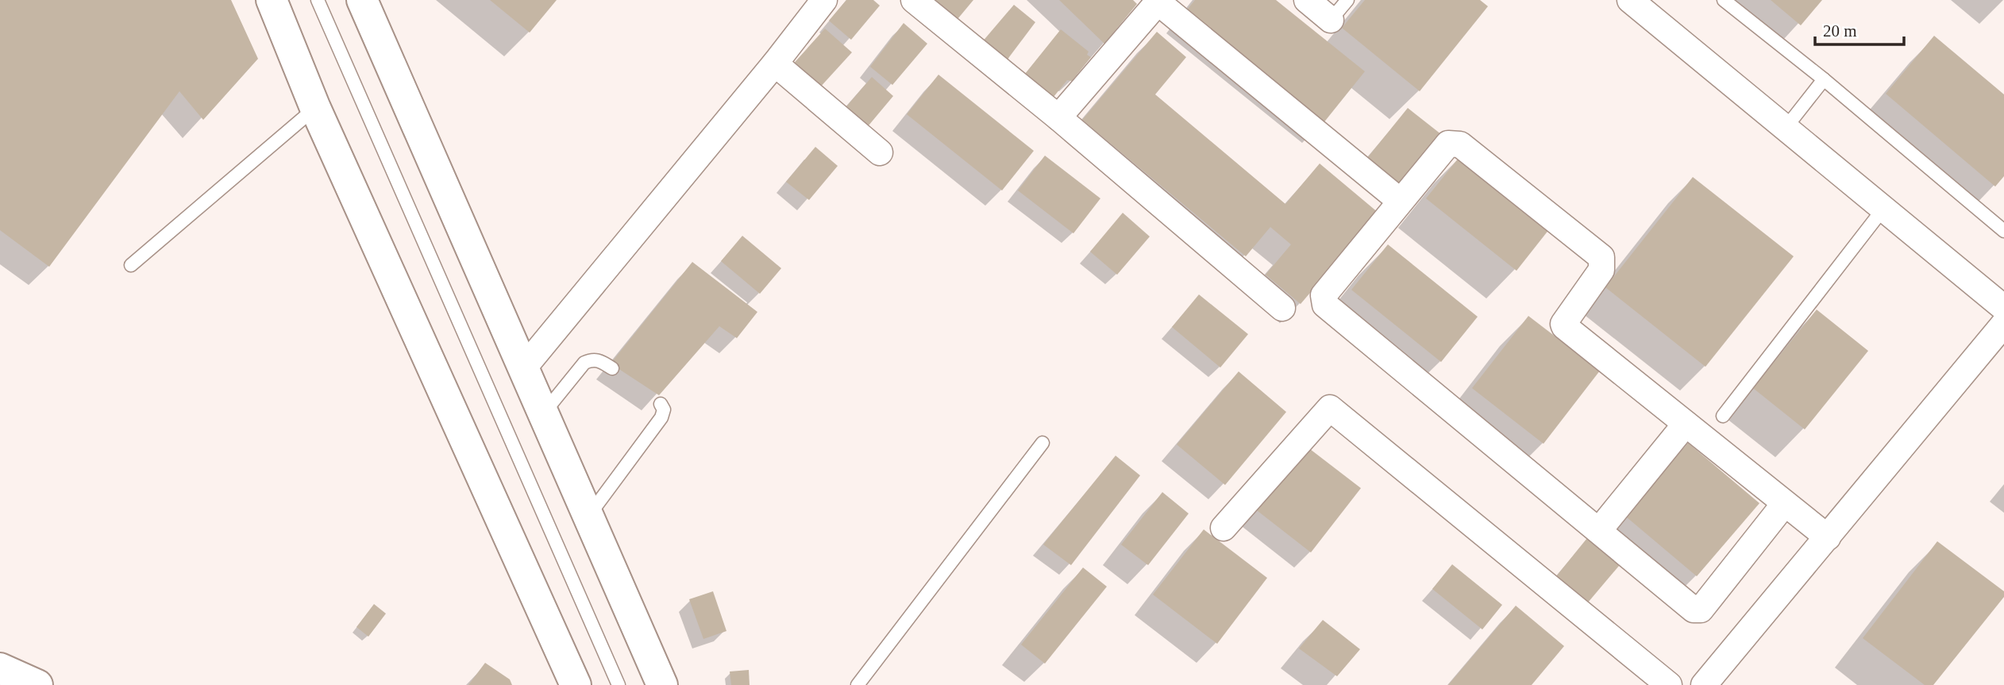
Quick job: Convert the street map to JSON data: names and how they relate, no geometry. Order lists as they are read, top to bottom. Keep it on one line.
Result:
{"scale_bar":"20 m"}
